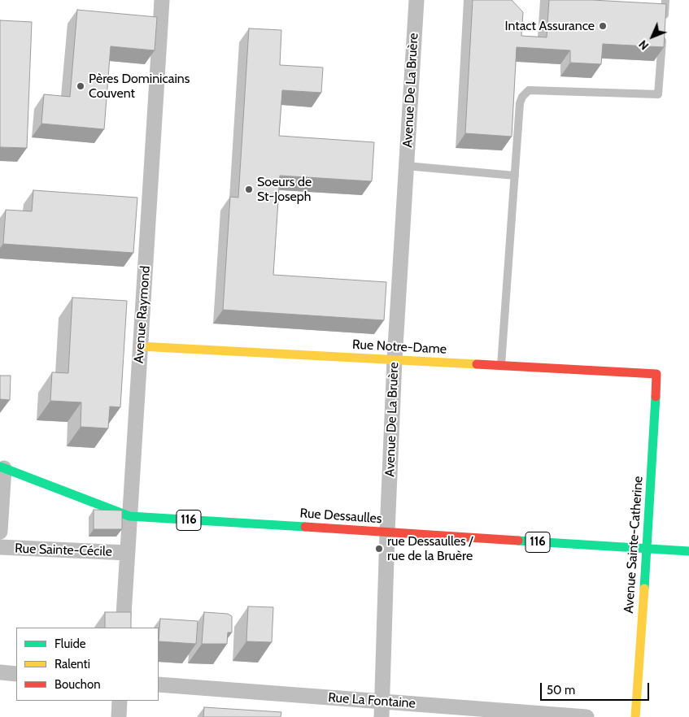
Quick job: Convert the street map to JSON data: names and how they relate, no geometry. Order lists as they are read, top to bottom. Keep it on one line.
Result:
{"streets":{"street":["Avenue De La Bruère","Avenue Raymond","Rue Notre-Dame","Rue Dessaulles","116","Avenue Sainte-Catherine","Rue Sainte-Cécile","Rue La Fontaine"]},"crossings":[["Avenue De La Bruère","Rue Notre-Dame"],["Avenue De La Bruère","Rue Dessaulles"],["Avenue De La Bruère","Rue La Fontaine"],["Avenue Raymond","Rue Notre-Dame"],["Avenue Raymond","Rue Dessaulles"],["Avenue Raymond","Rue Sainte-Cécile"],["Rue Notre-Dame","Avenue Sainte-Catherine"],["Rue Dessaulles","Avenue Sainte-Catherine"]],"places":["Intact Assurance","Pères Dominicains Couvent","Soeurs de St-Joseph","rue Dessaulles / rue de la Bruère"],"legend":["Fluide","Ralenti","Bouchon"],"scale_bar":"50 m","north":"bottom left"}
